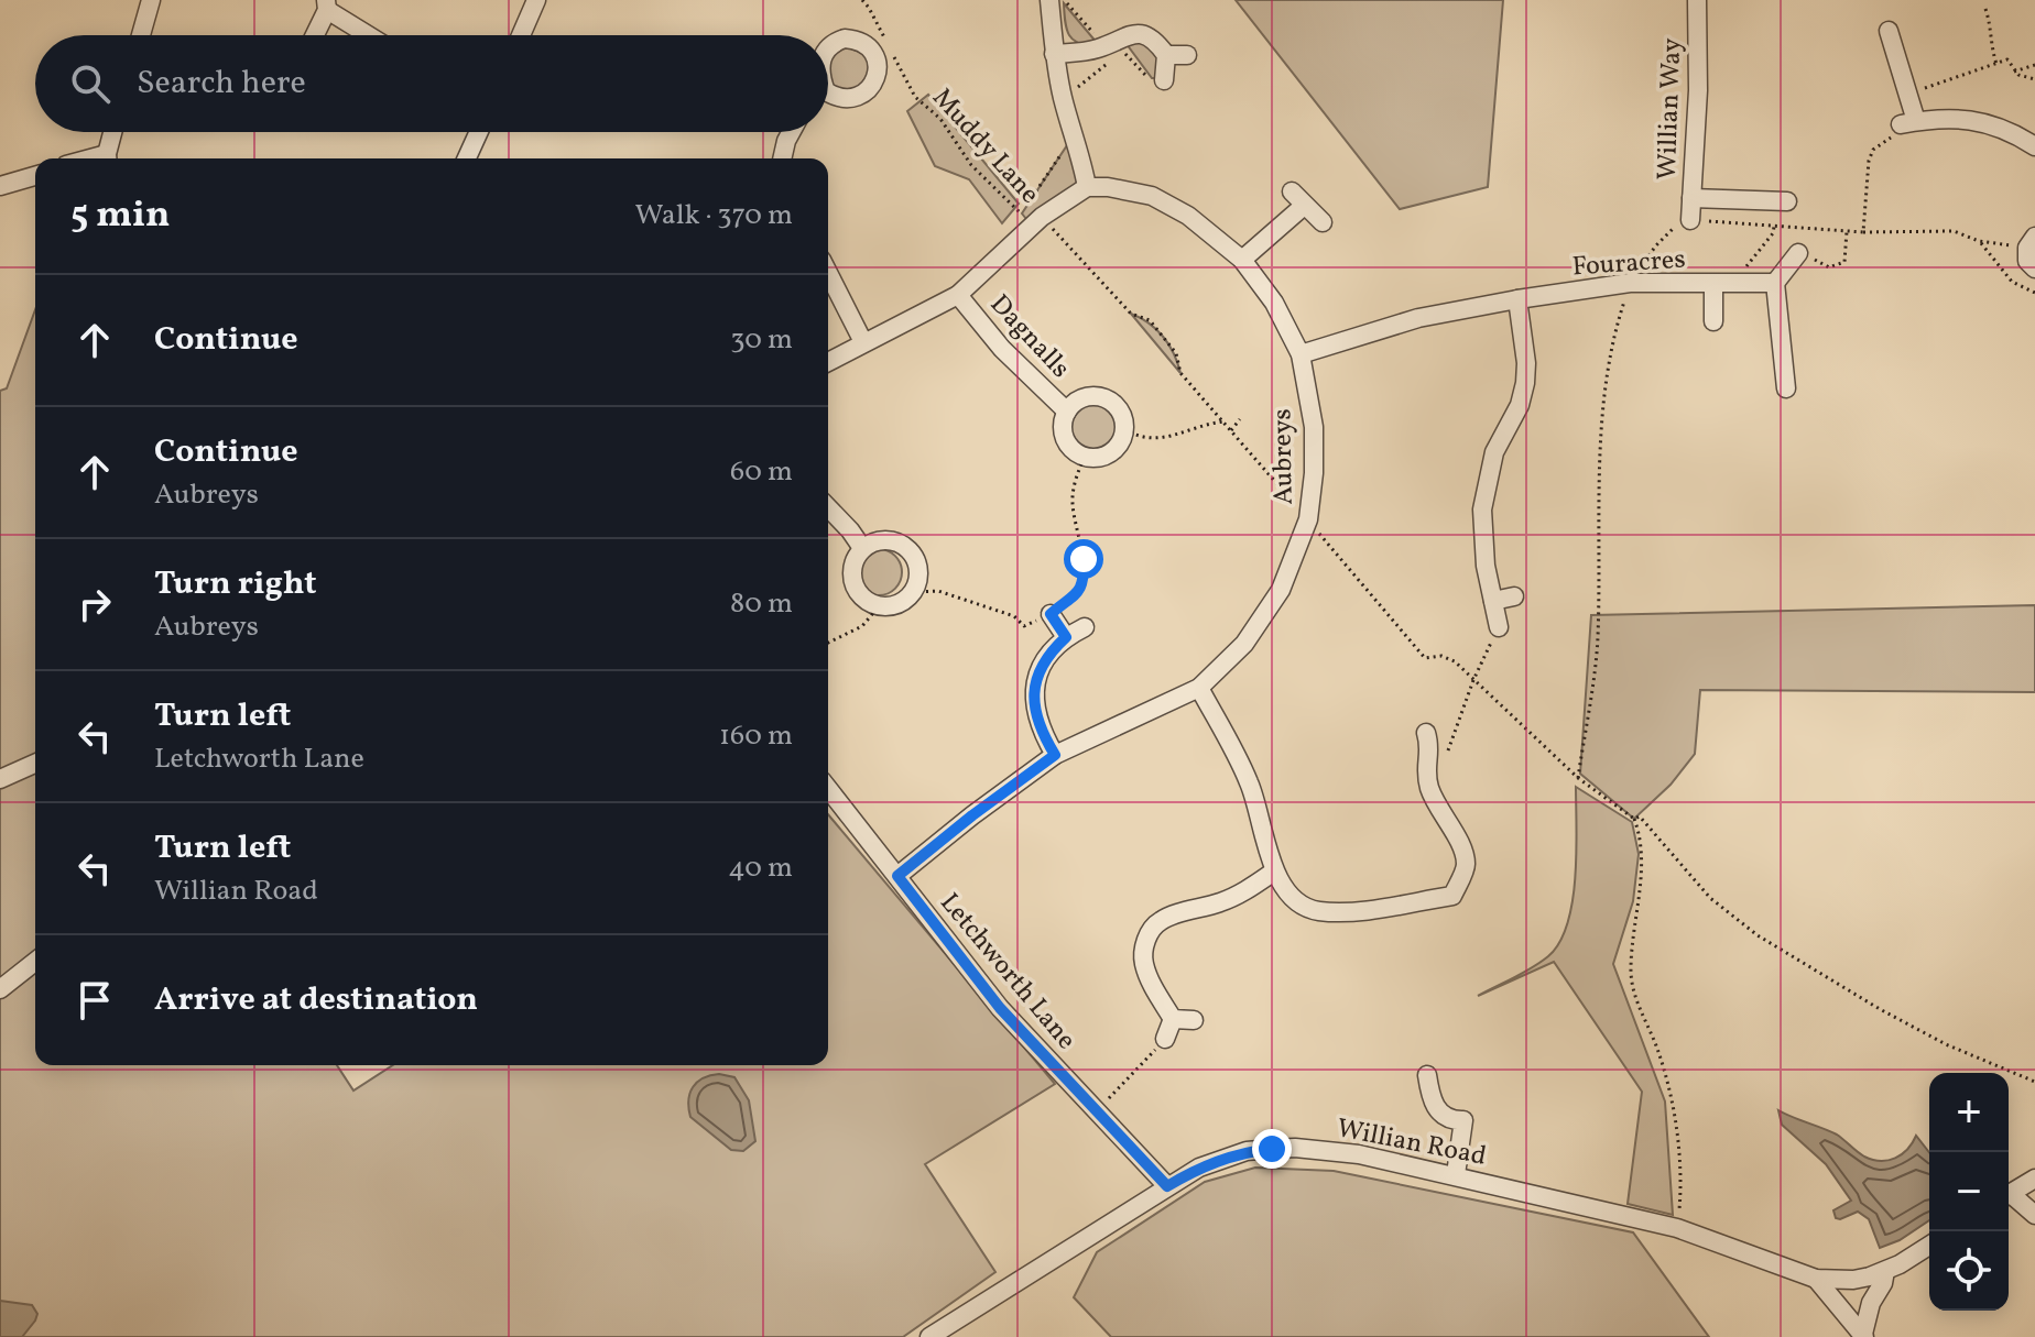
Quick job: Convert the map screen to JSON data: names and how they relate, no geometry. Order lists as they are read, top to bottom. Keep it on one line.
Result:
{"streets":{"street":["Willian Way","Fouracres","Dagnalls","Aubreys","Letchworth Lane","Willian Road"],"path":["Muddy Lane"]},"crossings":[["Fouracres","Aubreys"],["Aubreys","Letchworth Lane"],["Letchworth Lane","Willian Road"]],"page":{"search":"Search here","heading":["5 min","Walk · 370 m"],"list":[["Continue","30 m"],["Continue","Aubreys","60 m"],["Turn right","Aubreys","80 m"],["Turn left","Letchworth Lane","160 m"],["Turn left","Willian Road","40 m"],"Arrive at destination"],"map_buttons":["+","−"]}}
